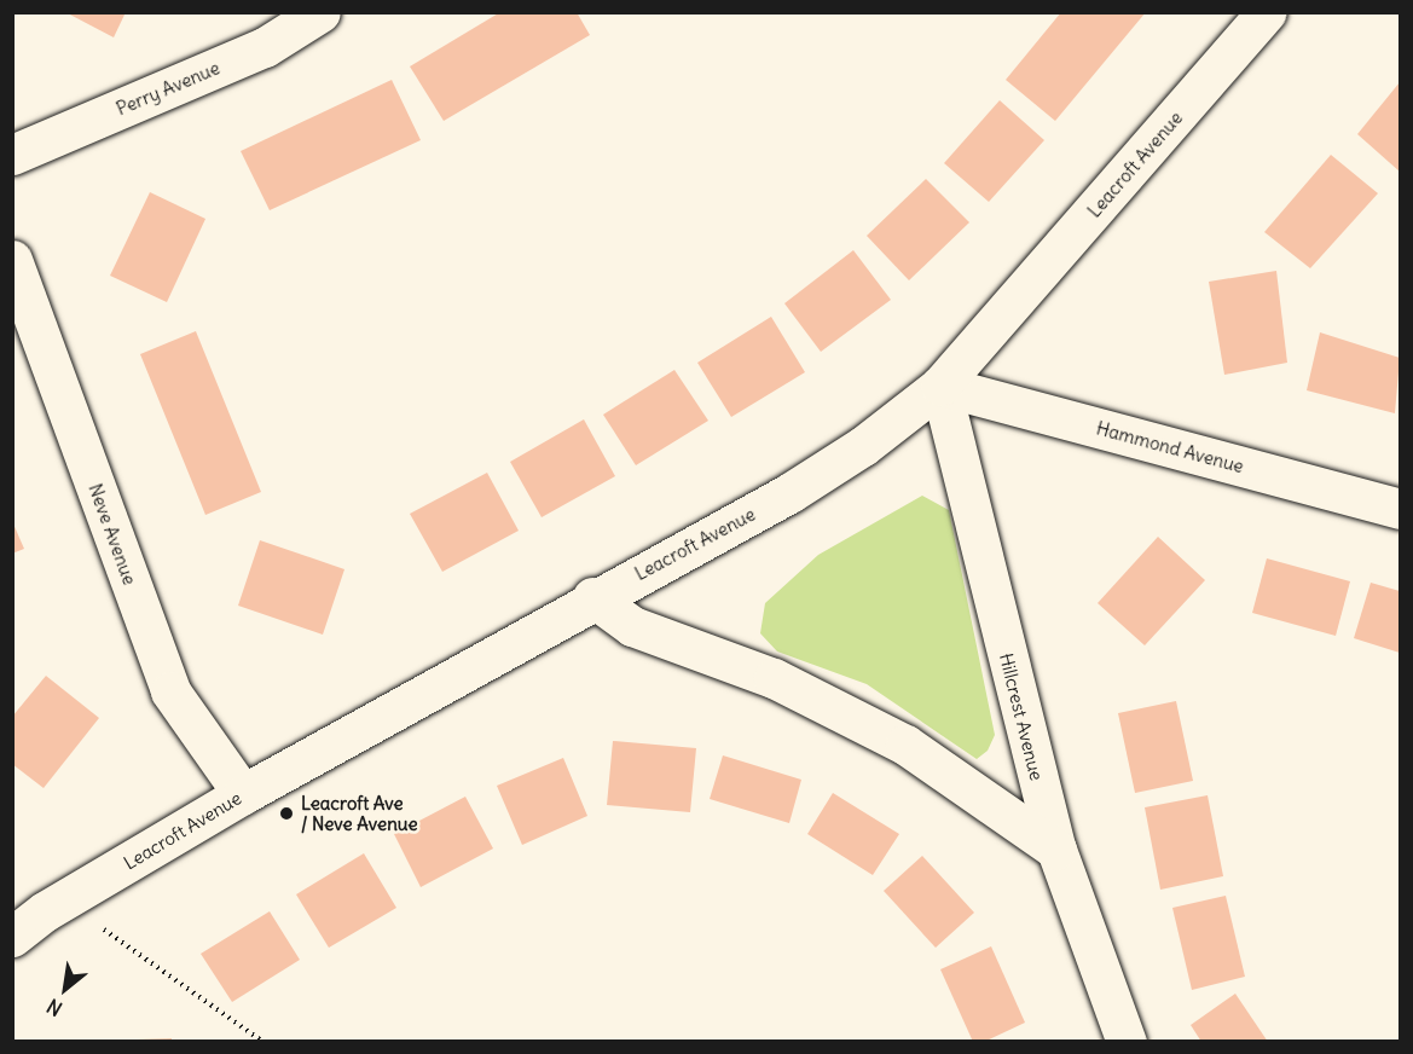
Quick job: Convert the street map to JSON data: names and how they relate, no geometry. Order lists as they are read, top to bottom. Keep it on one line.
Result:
{"streets":{"street":["Perry Avenue","Leacroft Avenue","Hammond Avenue","Neve Avenue","Hillcrest Avenue"]},"crossings":[["Leacroft Avenue","Hammond Avenue"],["Leacroft Avenue","Neve Avenue"],["Leacroft Avenue","Hillcrest Avenue"],["Hammond Avenue","Hillcrest Avenue"]],"places":["Leacroft Ave / Neve Avenue"],"north":"bottom left"}
